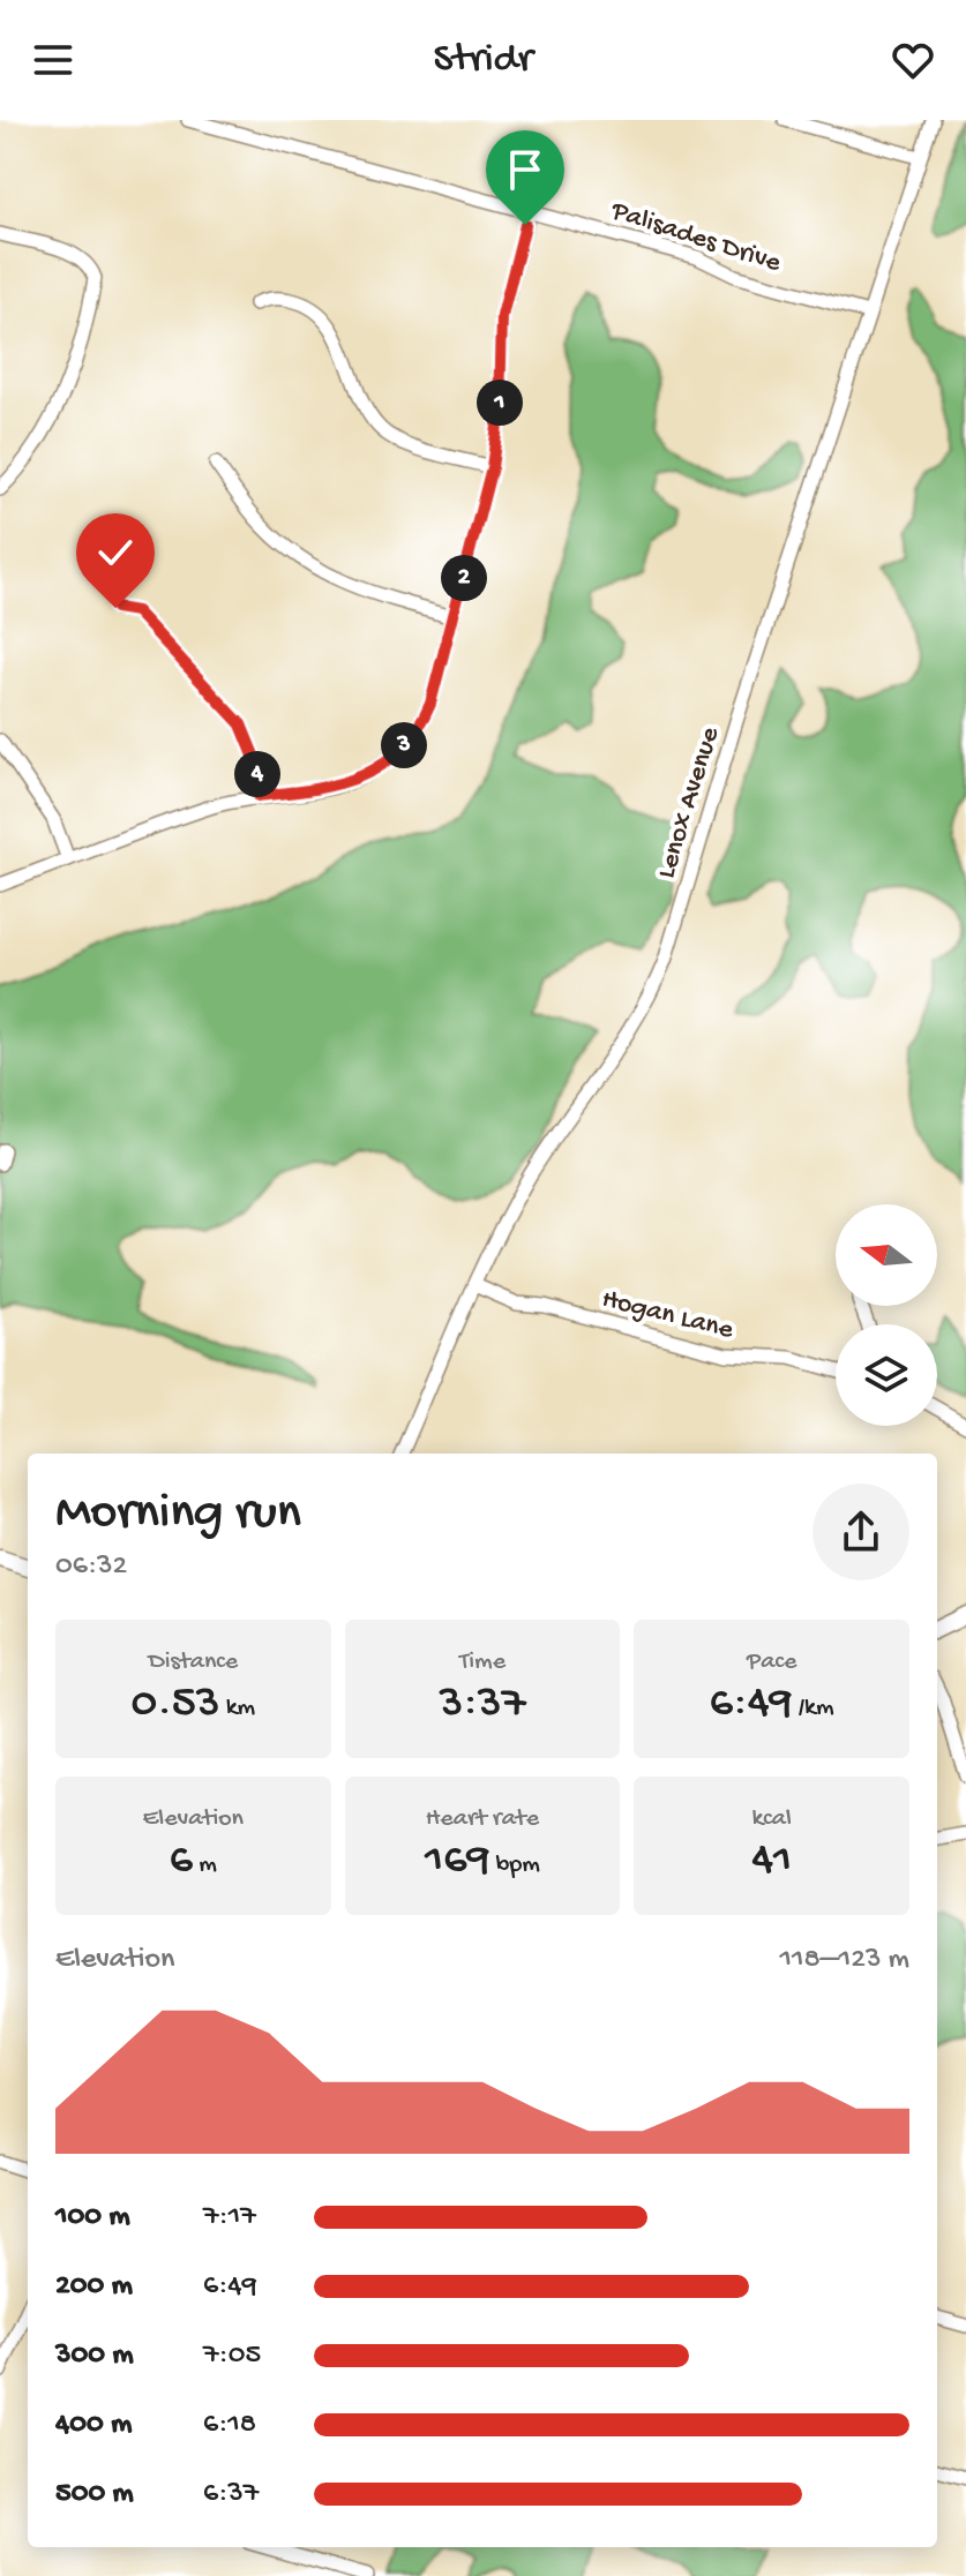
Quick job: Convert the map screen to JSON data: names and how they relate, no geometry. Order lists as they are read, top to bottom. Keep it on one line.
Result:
{"streets":{"street":["Palisades Drive","Lenox Avenue","Hogan Lane"]},"crossings":[["Palisades Drive","Lenox Avenue"],["Lenox Avenue","Hogan Lane"]],"north":"left","page":{"header":"Stridr","pins":["1","2","3","4"],"heading":["Morning run","06:32"],"stats":[["Distance","0.53 km"],["Time","3:37"],["Pace","6:49 /km"],["Elevation","6 m"],["Heart rate","169 bpm"],["kcal","41"]],"chart":["Elevation","118–123 m"],"list":[{"name":"100 m","note":"7:17"},{"name":"200 m","note":"6:49"},{"name":"300 m","note":"7:05"},{"name":"400 m","note":"6:18"},{"name":"500 m","note":"6:37"}]}}
